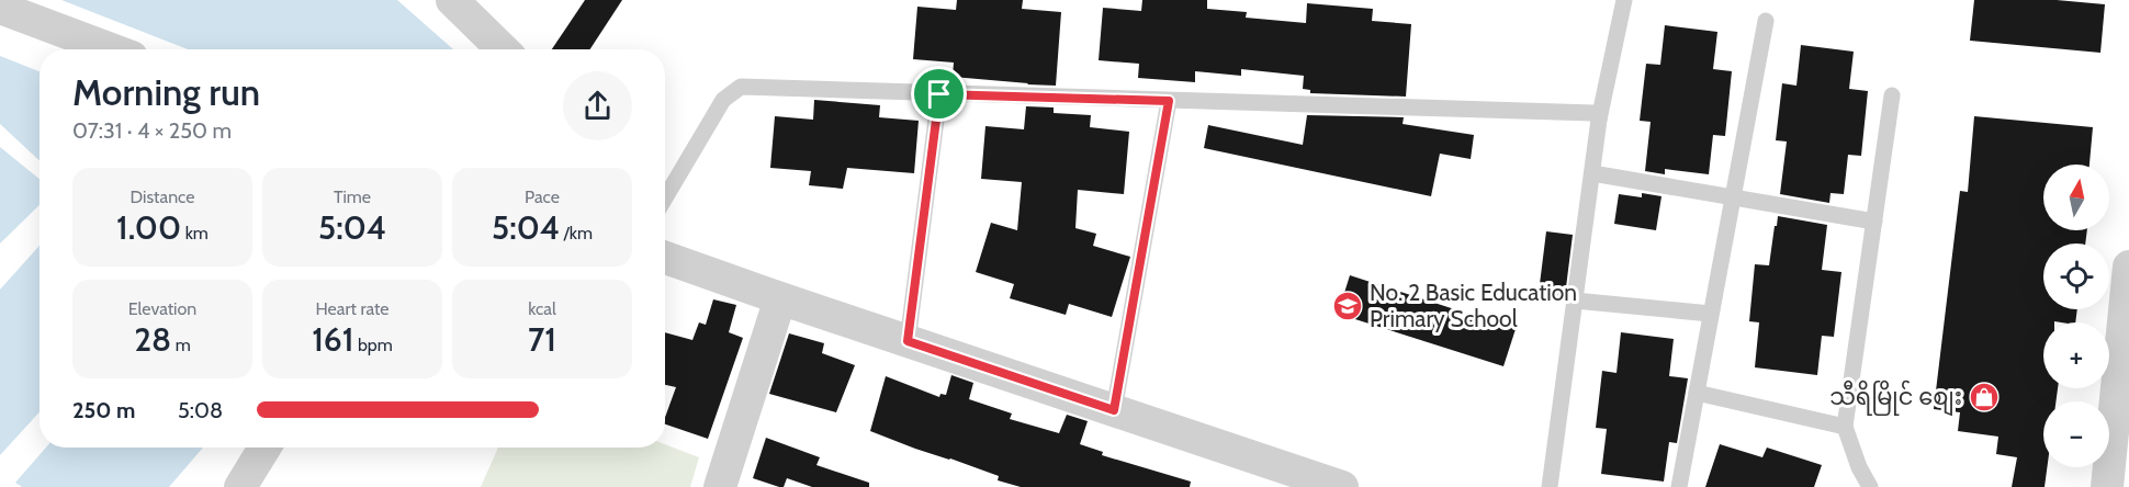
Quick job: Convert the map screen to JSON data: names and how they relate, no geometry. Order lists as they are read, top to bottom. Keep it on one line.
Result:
{"places":{"school or university":["No. 2 Basic Education Primary School"],"shop":["သီရိမြိုင် စျေး"]},"north":"top","page":{"heading":["Morning run","07:31 · 4 × 250 m"],"stats":[["Distance","1.00 km"],["Time","5:04"],["Pace","5:04 /km"],["Elevation","28 m"],["Heart rate","161 bpm"],["kcal","71"]],"map_buttons":["+","−"],"list":[{"name":"250 m","note":"5:08"}]}}
